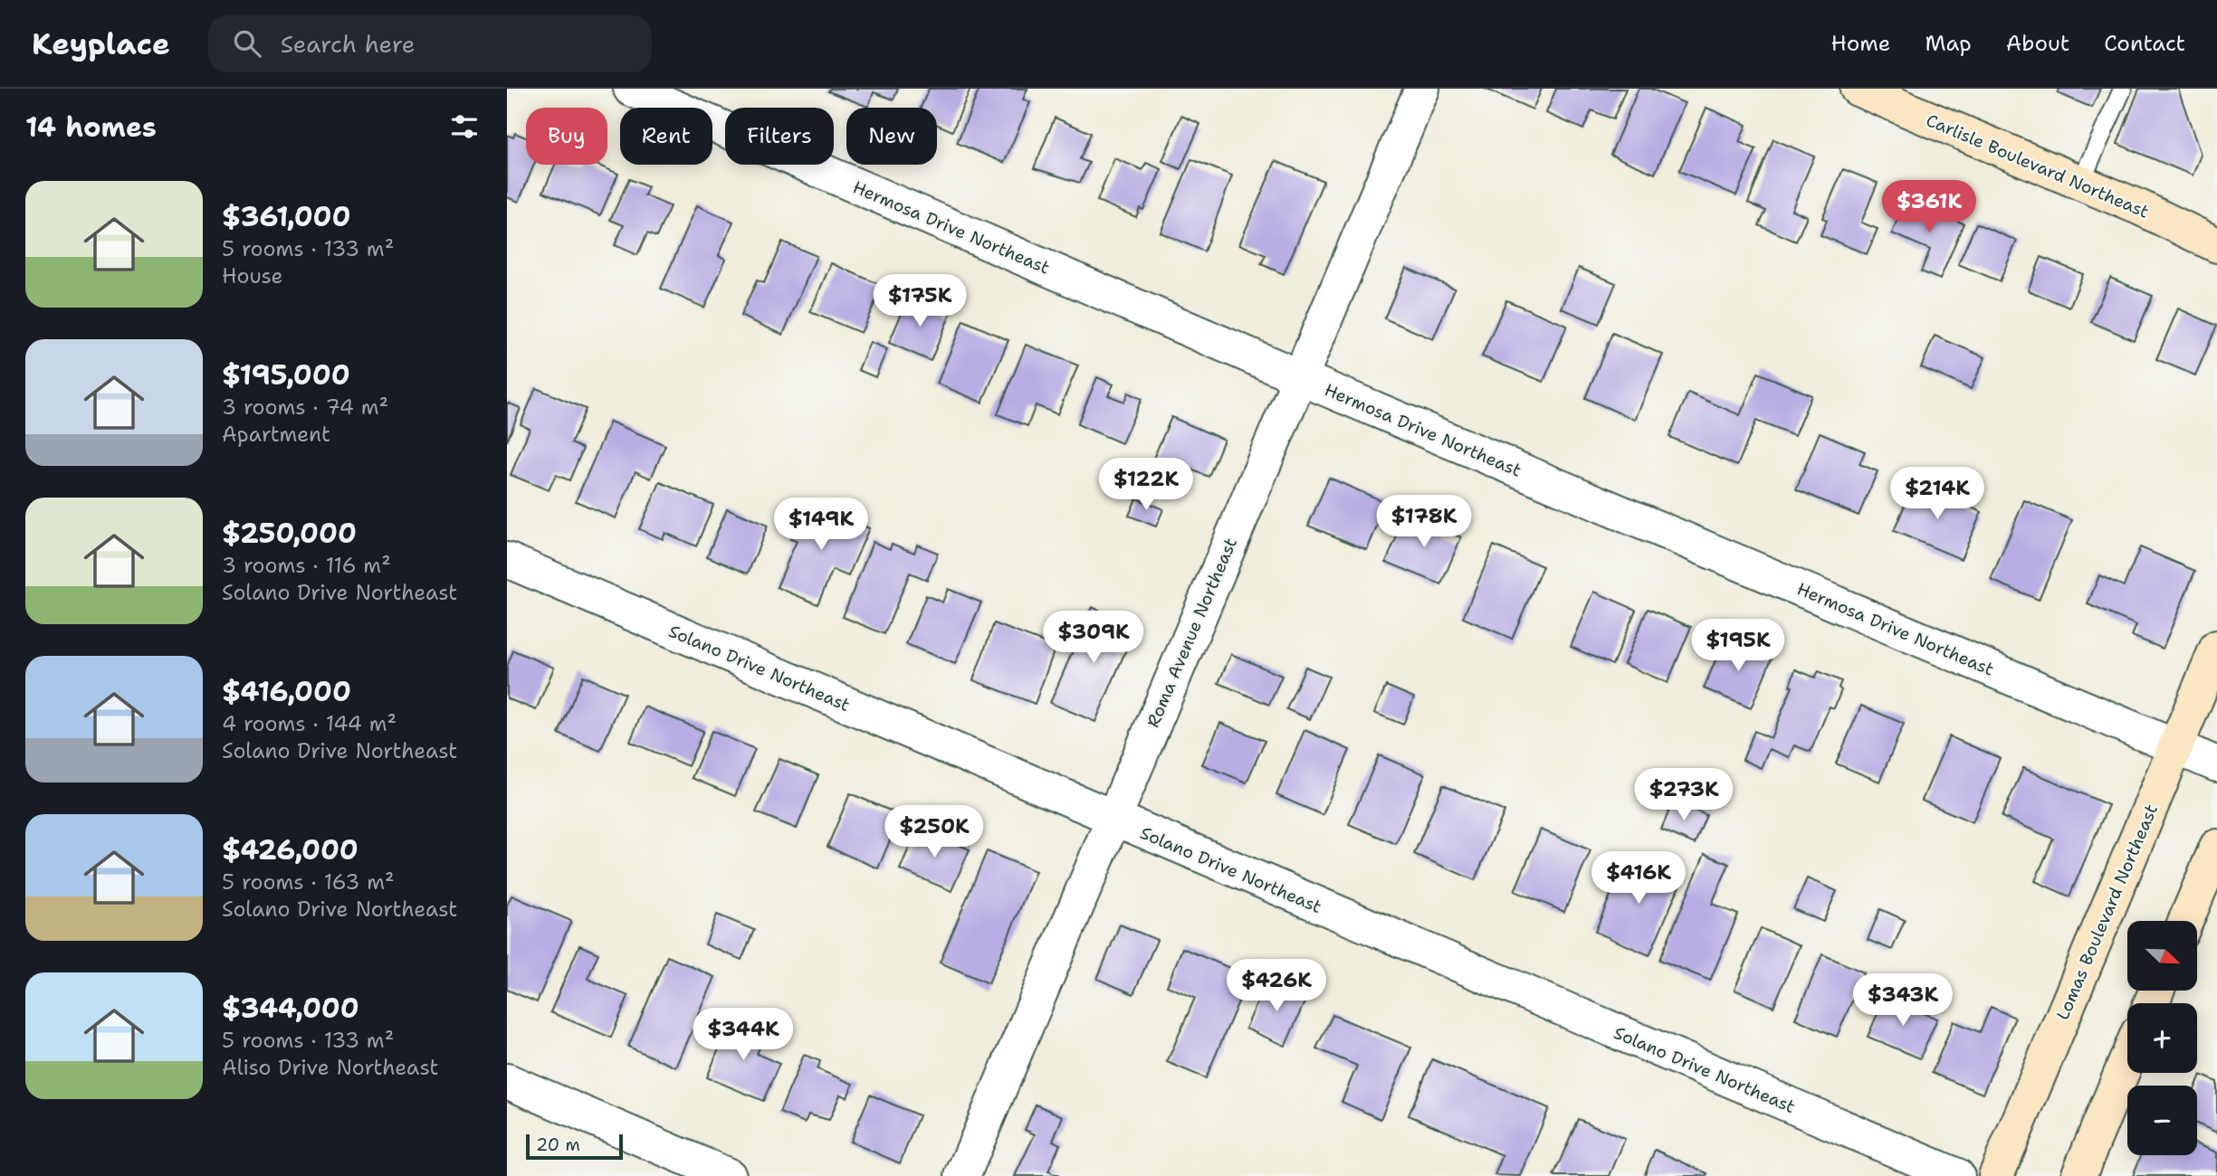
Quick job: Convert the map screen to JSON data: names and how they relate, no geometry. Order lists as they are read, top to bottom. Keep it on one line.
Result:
{"streets":{"main road":["Carlisle Boulevard Northeast","Lomas Boulevard Northeast"],"street":["Hermosa Drive Northeast","Roma Avenue Northeast","Solano Drive Northeast"]},"crossings":[["Hermosa Drive Northeast","Roma Avenue Northeast"],["Hermosa Drive Northeast","Lomas Boulevard Northeast"],["Roma Avenue Northeast","Solano Drive Northeast"]],"scale_bar":"20 m","north":"bottom right","page":{"header":"Keyplace","search":"Search here","nav":["Home","Map","About","Contact"],"heading":"14 homes","chip":["Buy","Rent","Filters","New"],"list":[{"name":"$361,000","note":"5 rooms · 133 m² · House"},{"name":"$195,000","note":"3 rooms · 74 m² · Apartment"},{"name":"$250,000","note":"3 rooms · 116 m² · Solano Drive Northeast"},{"name":"$416,000","note":"4 rooms · 144 m² · Solano Drive Northeast"},{"name":"$426,000","note":"5 rooms · 163 m² · Solano Drive Northeast"},{"name":"$344,000","note":"5 rooms · 133 m² · Aliso Drive Northeast"}],"price":["$361K","$175K","$122K","$214K","$178K","$149K","$309K","$195K","$273K","$250K","$416K","$426K","$343K","$344K"],"map_buttons":["+","−"],"scale":"20 m"}}
